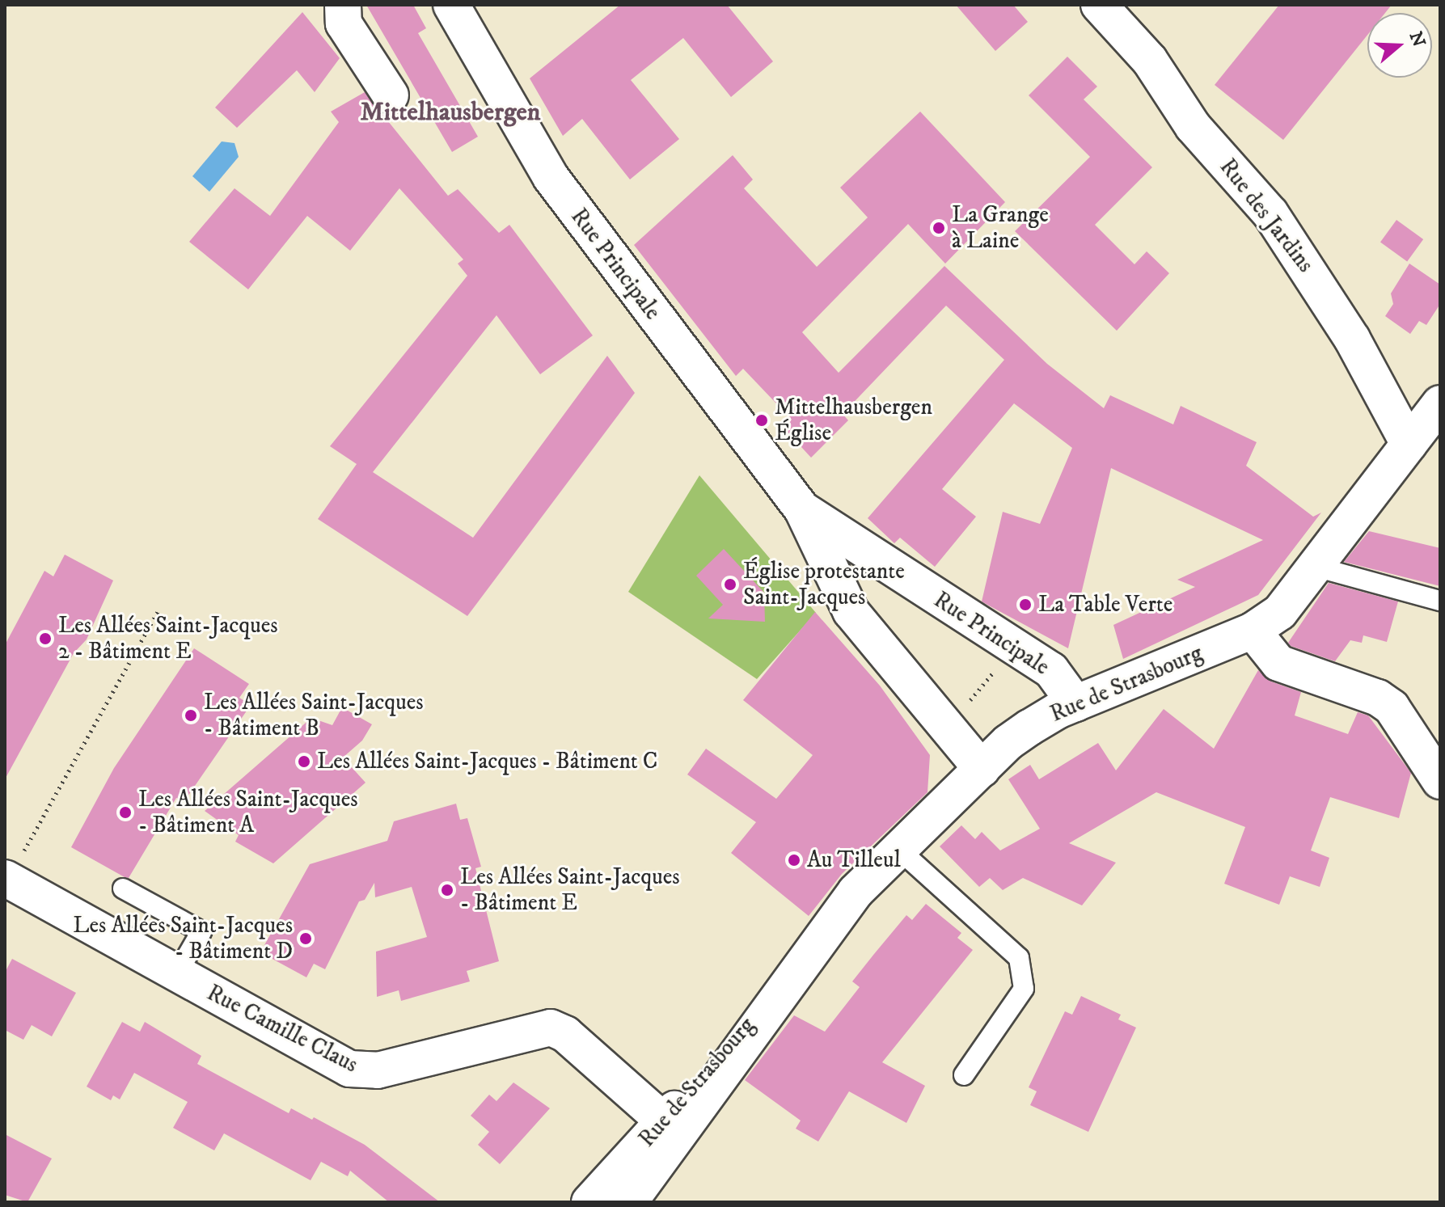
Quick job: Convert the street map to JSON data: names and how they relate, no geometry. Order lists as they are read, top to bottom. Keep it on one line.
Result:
{"streets":{"street":["Rue des Jardins","Rue Principale","Rue de Strasbourg","Rue Camille Claus"]},"crossings":[["Rue des Jardins","Rue de Strasbourg"],["Rue Principale","Rue de Strasbourg"],["Rue de Strasbourg","Rue Camille Claus"]],"districts":["Mittelhausbergen"],"places":["La Grange à Laine","Mittelhausbergen Église","Église protestante Saint-Jacques","La Table Verte","Les Allées Saint-Jacques 2 - Bâtiment E","Les Allées Saint-Jacques - Bâtiment B","Les Allées Saint-Jacques - Bâtiment C","Les Allées Saint-Jacques - Bâtiment A","Au Tilleul","Les Allées Saint-Jacques - Bâtiment E","Les Allées Saint-Jacques - Bâtiment D"],"north":"right"}
